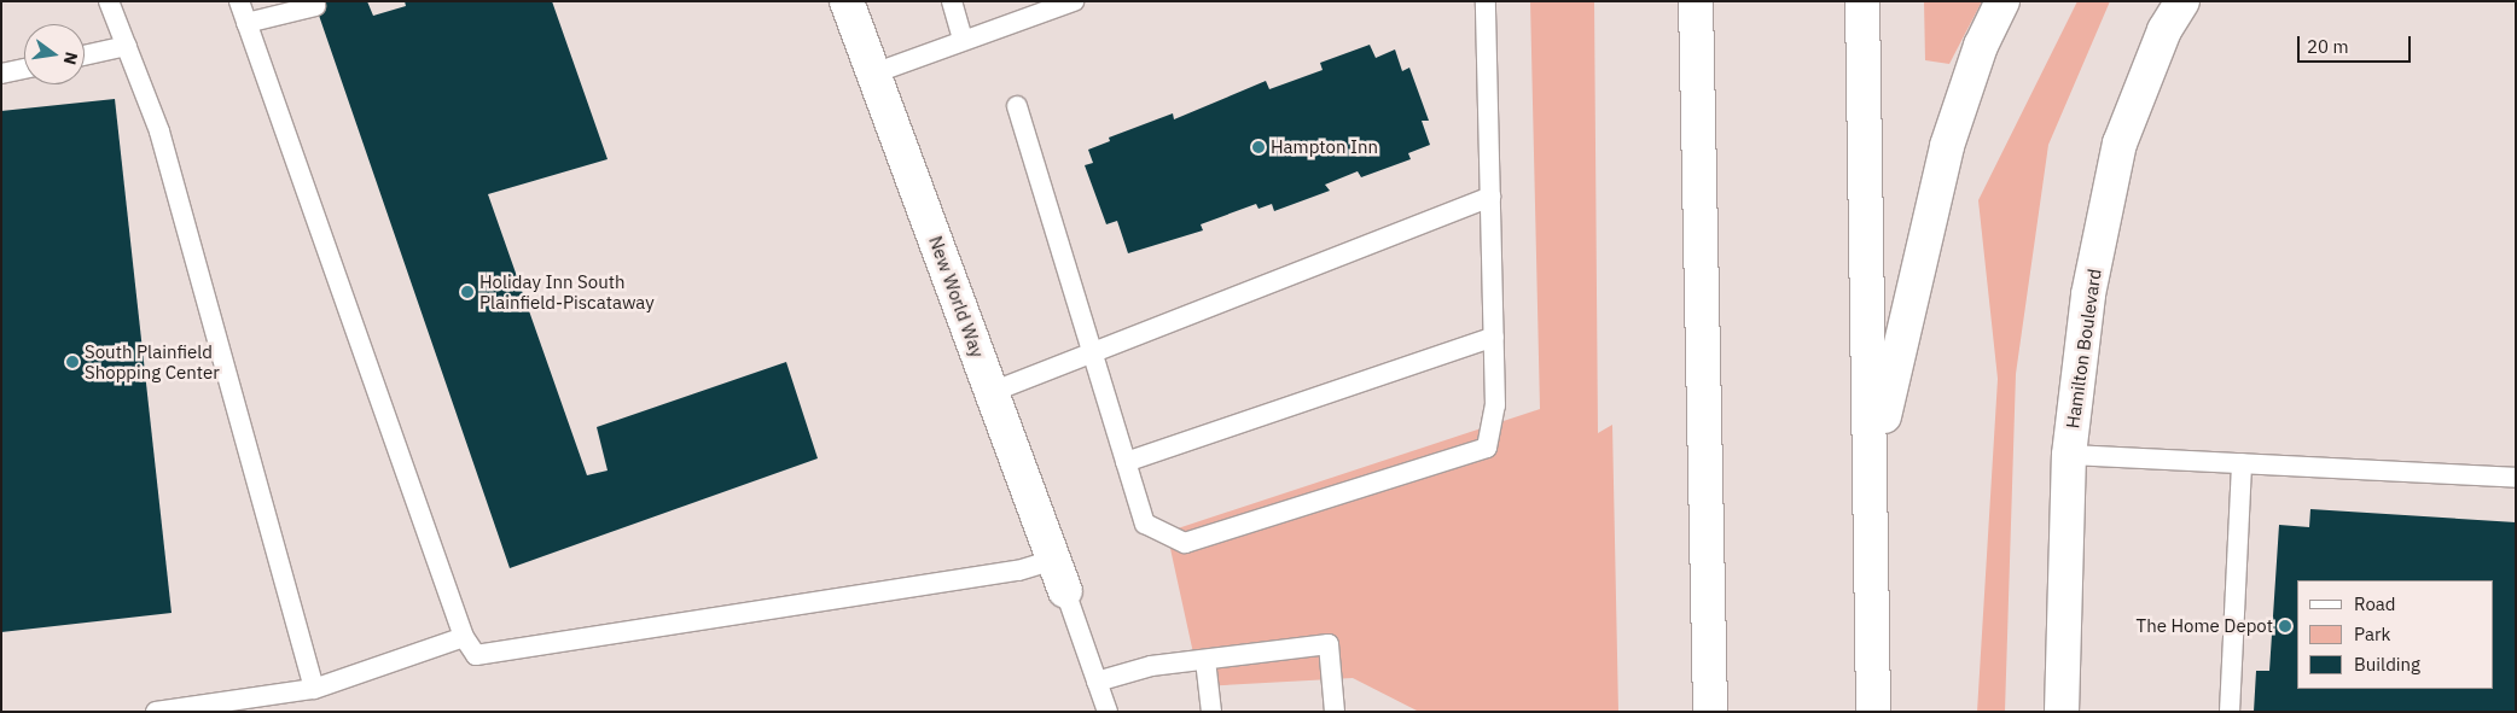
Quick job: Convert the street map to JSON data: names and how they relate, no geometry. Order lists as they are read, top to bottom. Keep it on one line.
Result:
{"streets":{"main road":["New World Way","Hamilton Boulevard"]},"places":["Hampton Inn","Holiday Inn South Plainfield-Piscataway","South Plainfield Shopping Center","The Home Depot"],"legend":["Road","Park","Building"],"scale_bar":"20 m","north":"right"}
